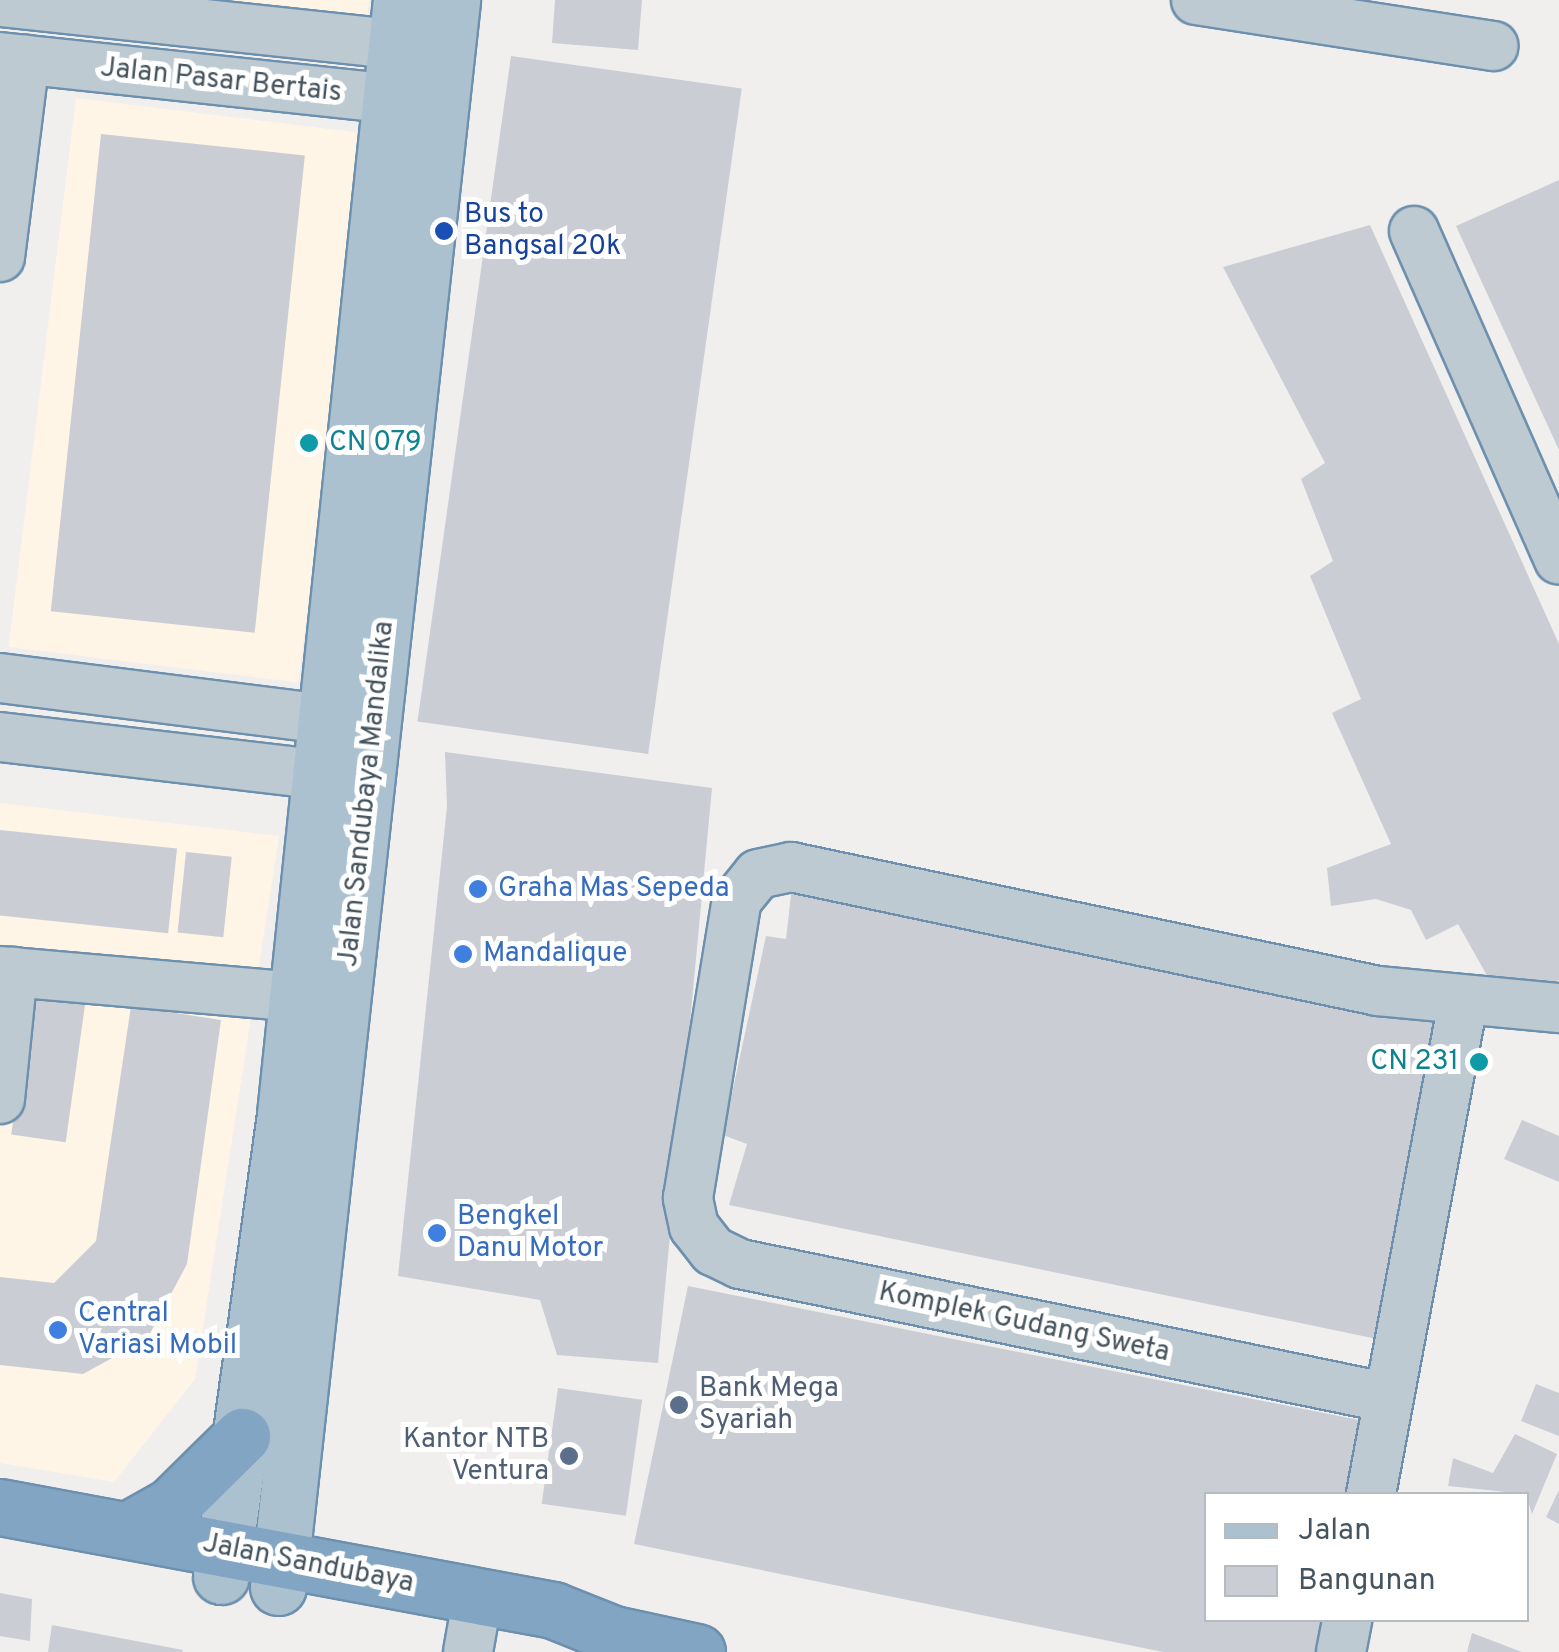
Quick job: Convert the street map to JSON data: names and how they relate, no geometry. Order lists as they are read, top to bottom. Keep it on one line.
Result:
{"streets":{"highway":["Jalan Sandubaya"],"main road":["Jalan Sandubaya Mandalika"],"street":["Jalan Pasar Bertais","Komplek Gudang Sweta"]},"crossings":[["Jalan Pasar Bertais","Jalan Sandubaya Mandalika"],["Jalan Sandubaya Mandalika","Jalan Sandubaya"]],"places":["Bus to Bangsal 20k","CN 079","Graha Mas Sepeda","Mandalique","CN 231","Bengkel Danu Motor","Central Variasi Mobil","Bank Mega Syariah","Kantor NTB Ventura"],"legend":["Jalan","Bangunan"]}
